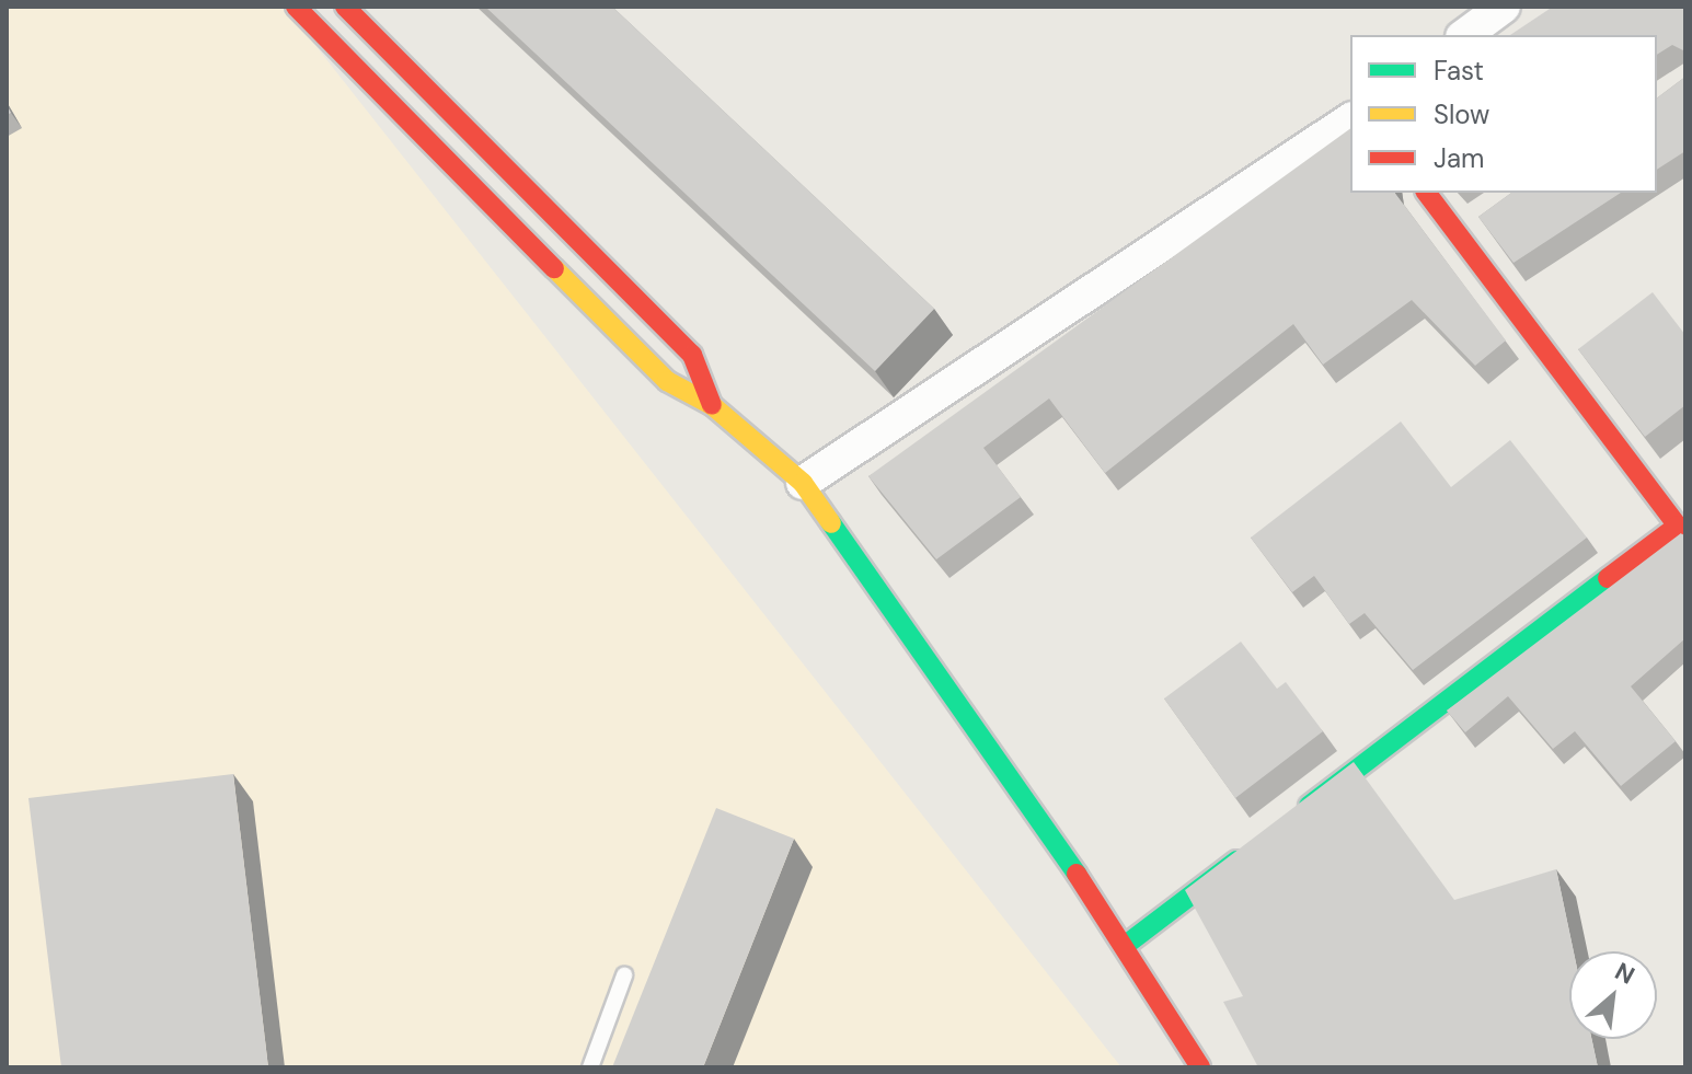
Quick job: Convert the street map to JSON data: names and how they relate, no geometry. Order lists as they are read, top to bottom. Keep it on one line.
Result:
{"legend":["Fast","Slow","Jam"],"north":"top right"}
